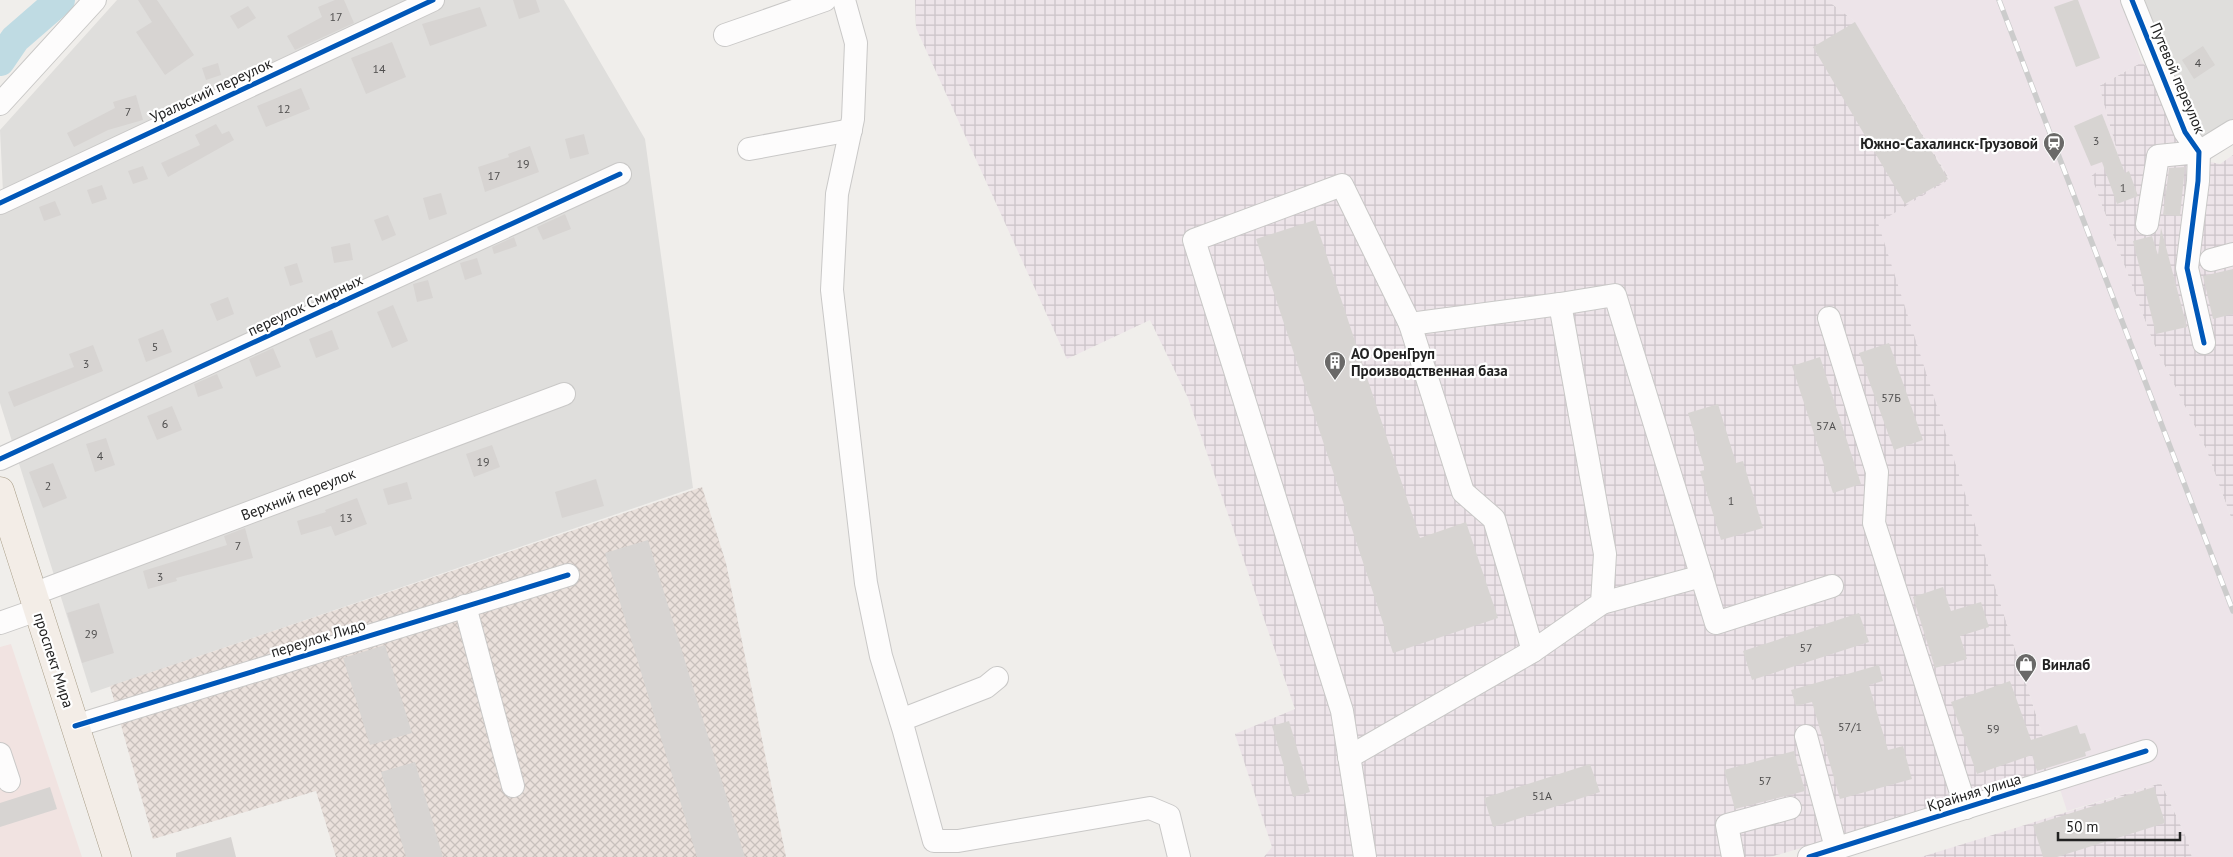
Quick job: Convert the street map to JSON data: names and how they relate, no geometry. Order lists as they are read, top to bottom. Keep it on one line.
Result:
{"streets":{"main road":["проспект Мира"],"street":["Путевой переулок","Уральский переулок","переулок Смирных","Верхний переулок","переулок Лидо","Крайняя улица"]},"crossings":[["Верхний переулок","проспект Мира"],["переулок Лидо","проспект Мира"]],"places":{"station":["Южно-Сахалинск-Грузовой"],"building":["АО ОренГруп Производственная база"],"shop":["Винлаб"]},"house_numbers":["17","4","14","12","7","3","19","17","1","5","3","57Б","6","57А","4","19","2","1","13","7","3","29","57","57/1","59","57","51А"],"scale_bar":"50 m"}
